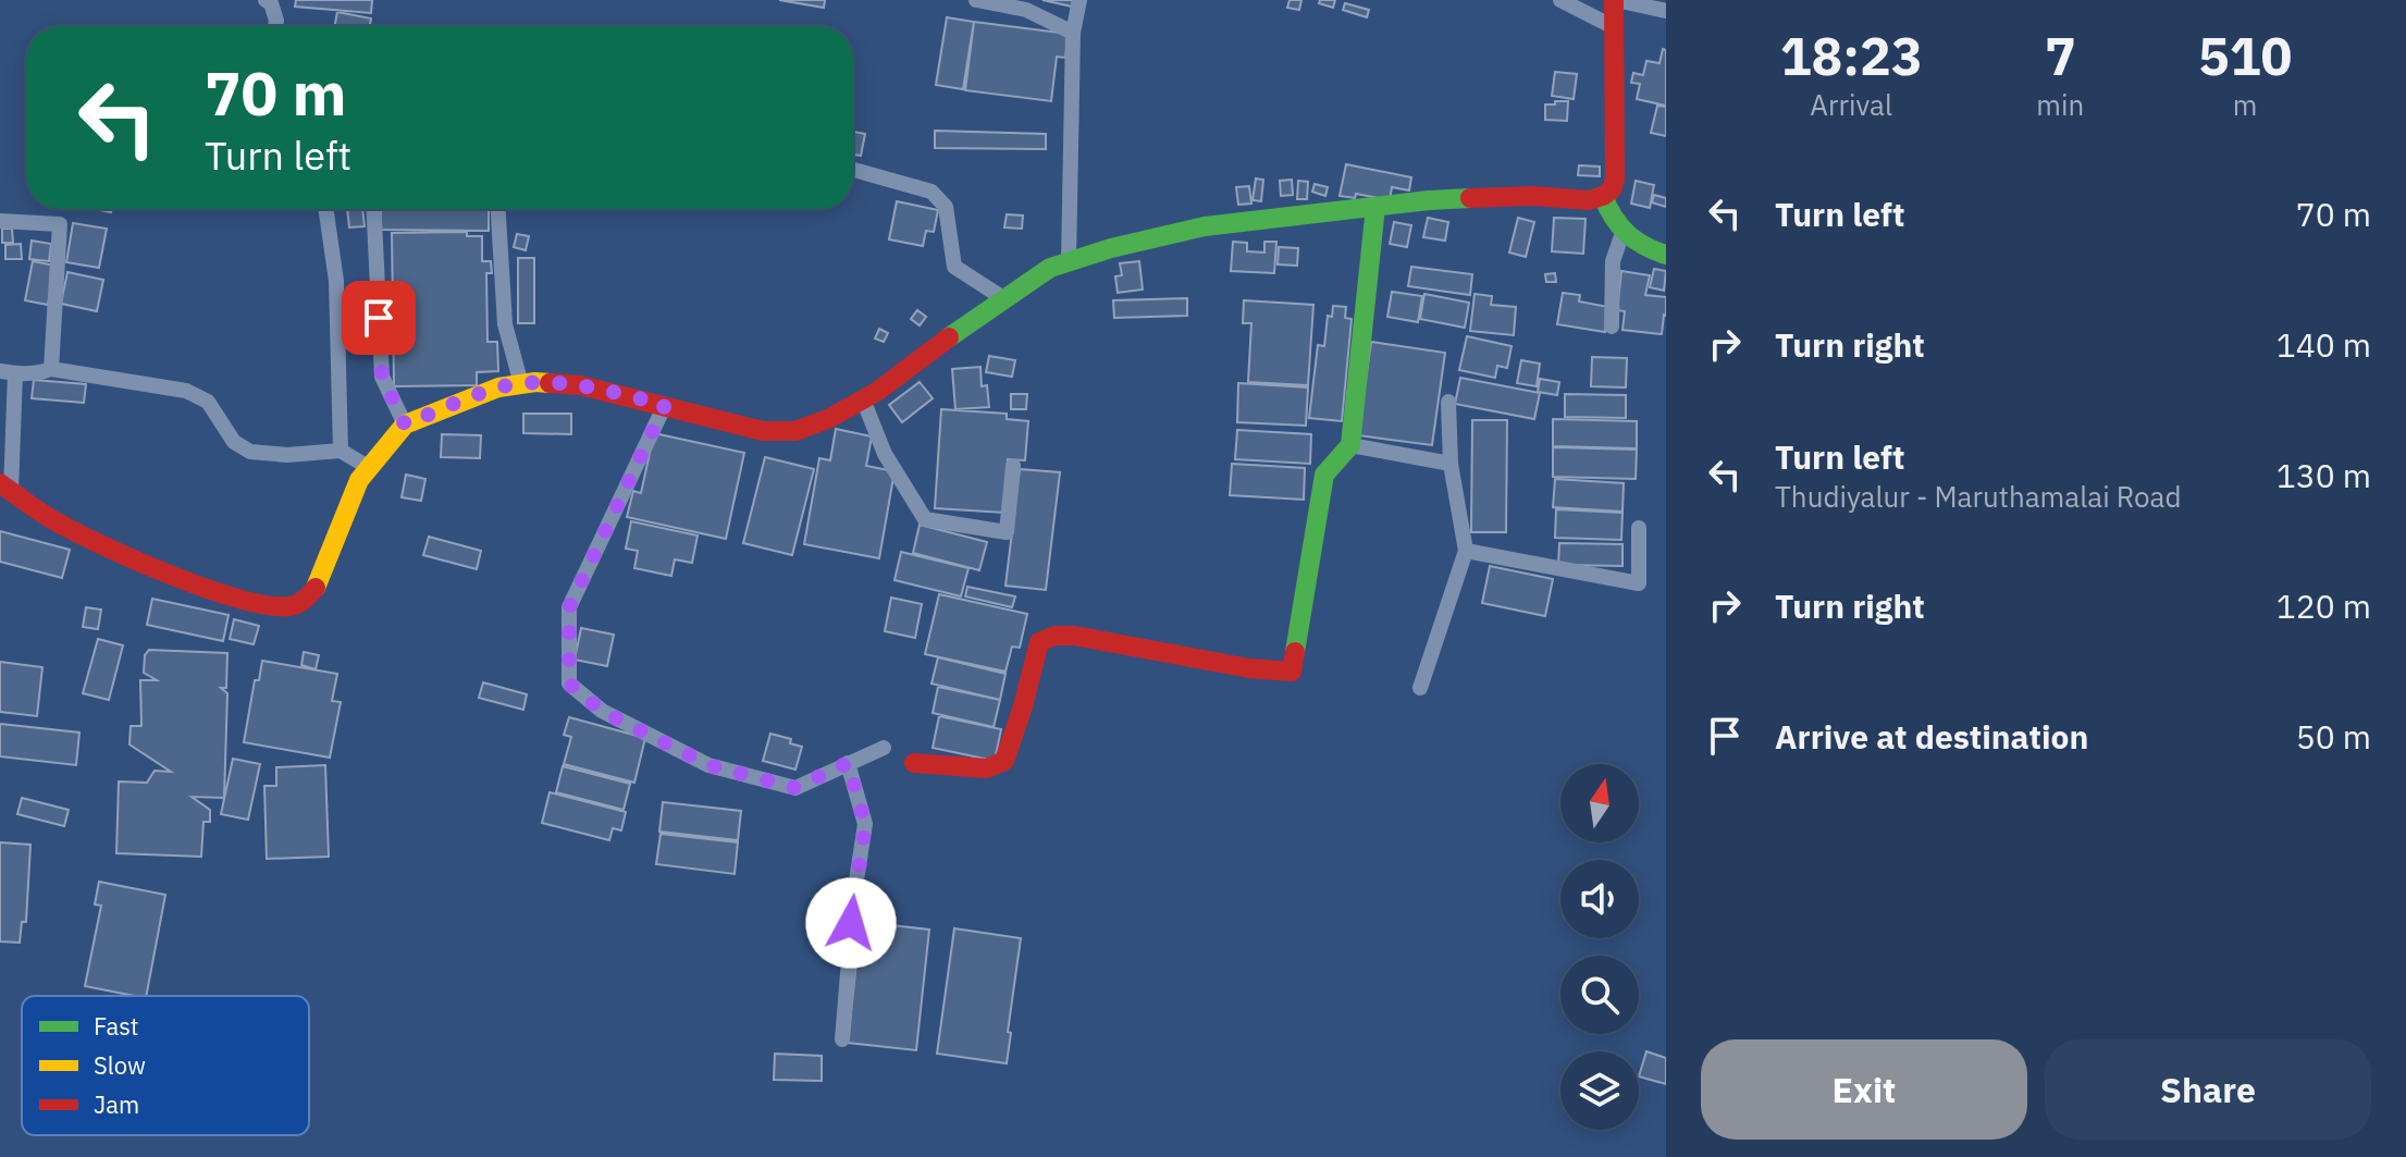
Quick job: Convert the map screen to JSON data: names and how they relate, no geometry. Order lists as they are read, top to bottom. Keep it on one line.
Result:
{"legend":["Fast","Slow","Jam"],"north":"top","page":{"eta":["18:23","Arrival","7","min","510","m"],"turn":["70 m","Turn left"],"list":[{"name":"Turn left","value":"70 m"},{"name":"Turn right","value":"140 m"},{"name":"Turn left","note":"Thudiyalur - Maruthamalai Road","value":"130 m"},{"name":"Turn right","value":"120 m"},{"name":"Arrive at destination","value":"50 m"}],"buttons":["Exit","Share"]}}
